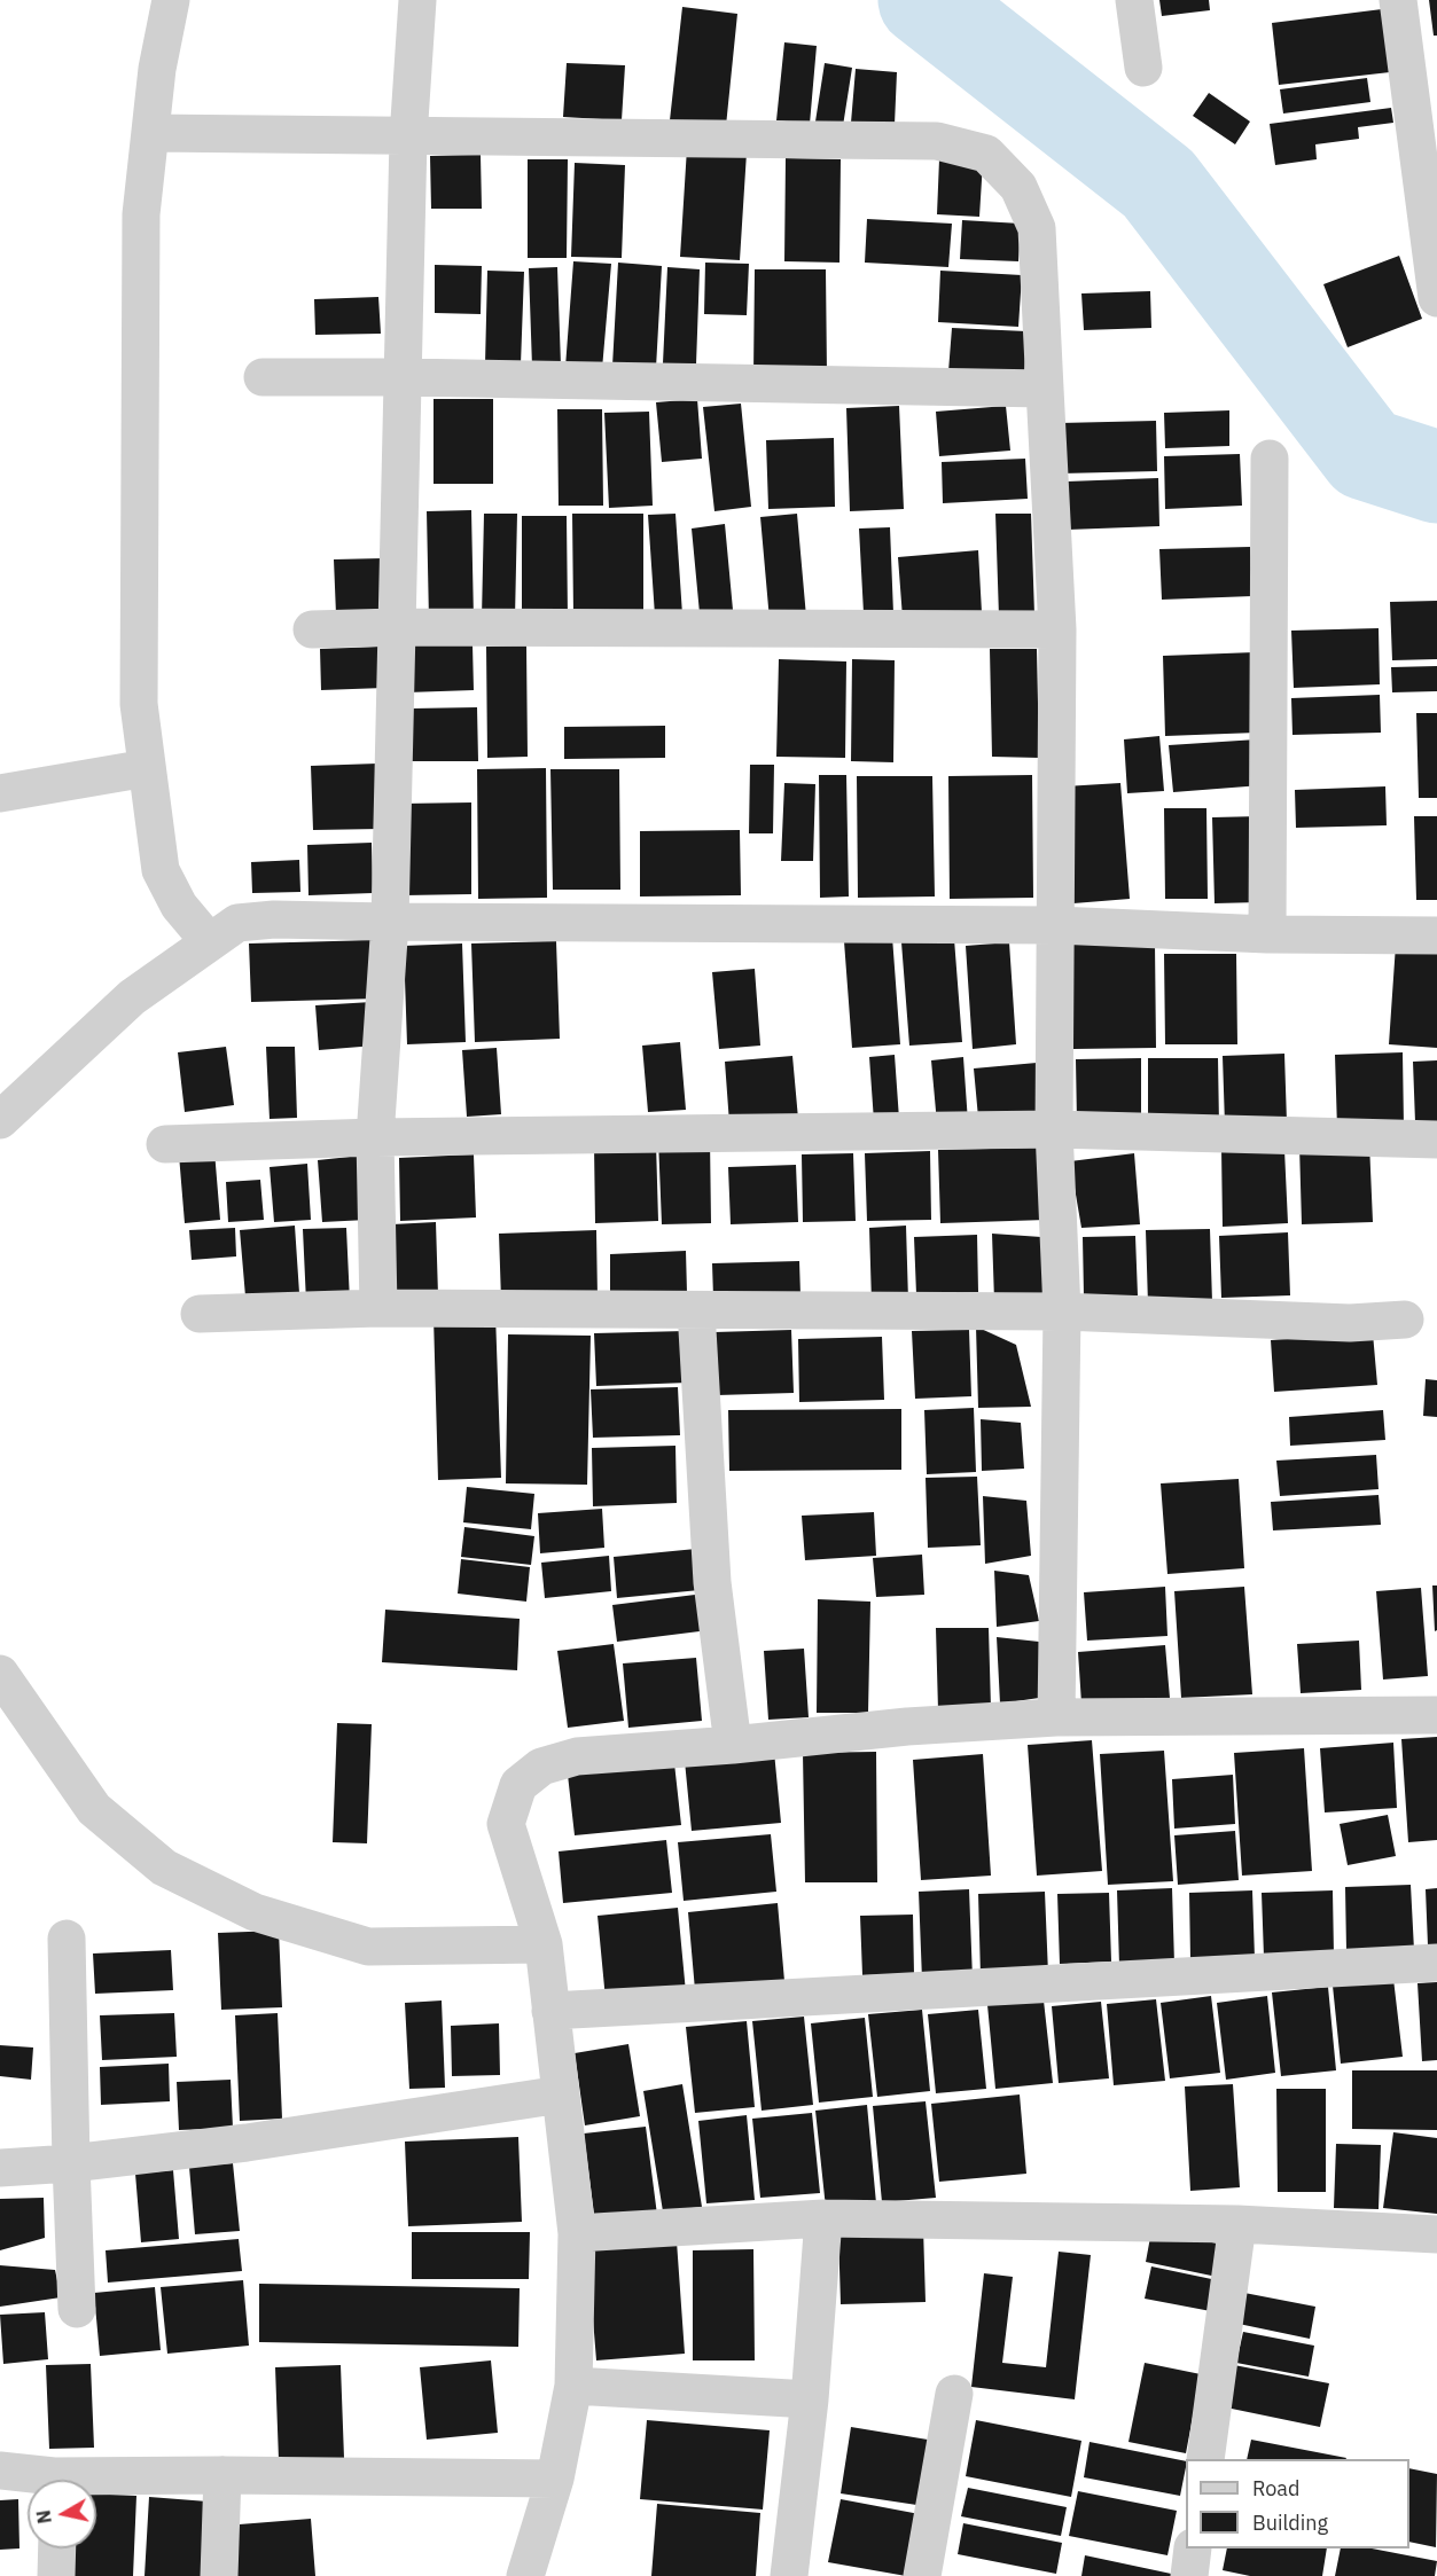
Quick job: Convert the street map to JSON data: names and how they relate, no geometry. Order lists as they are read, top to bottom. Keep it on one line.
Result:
{"legend":["Road","Building"],"north":"left"}
